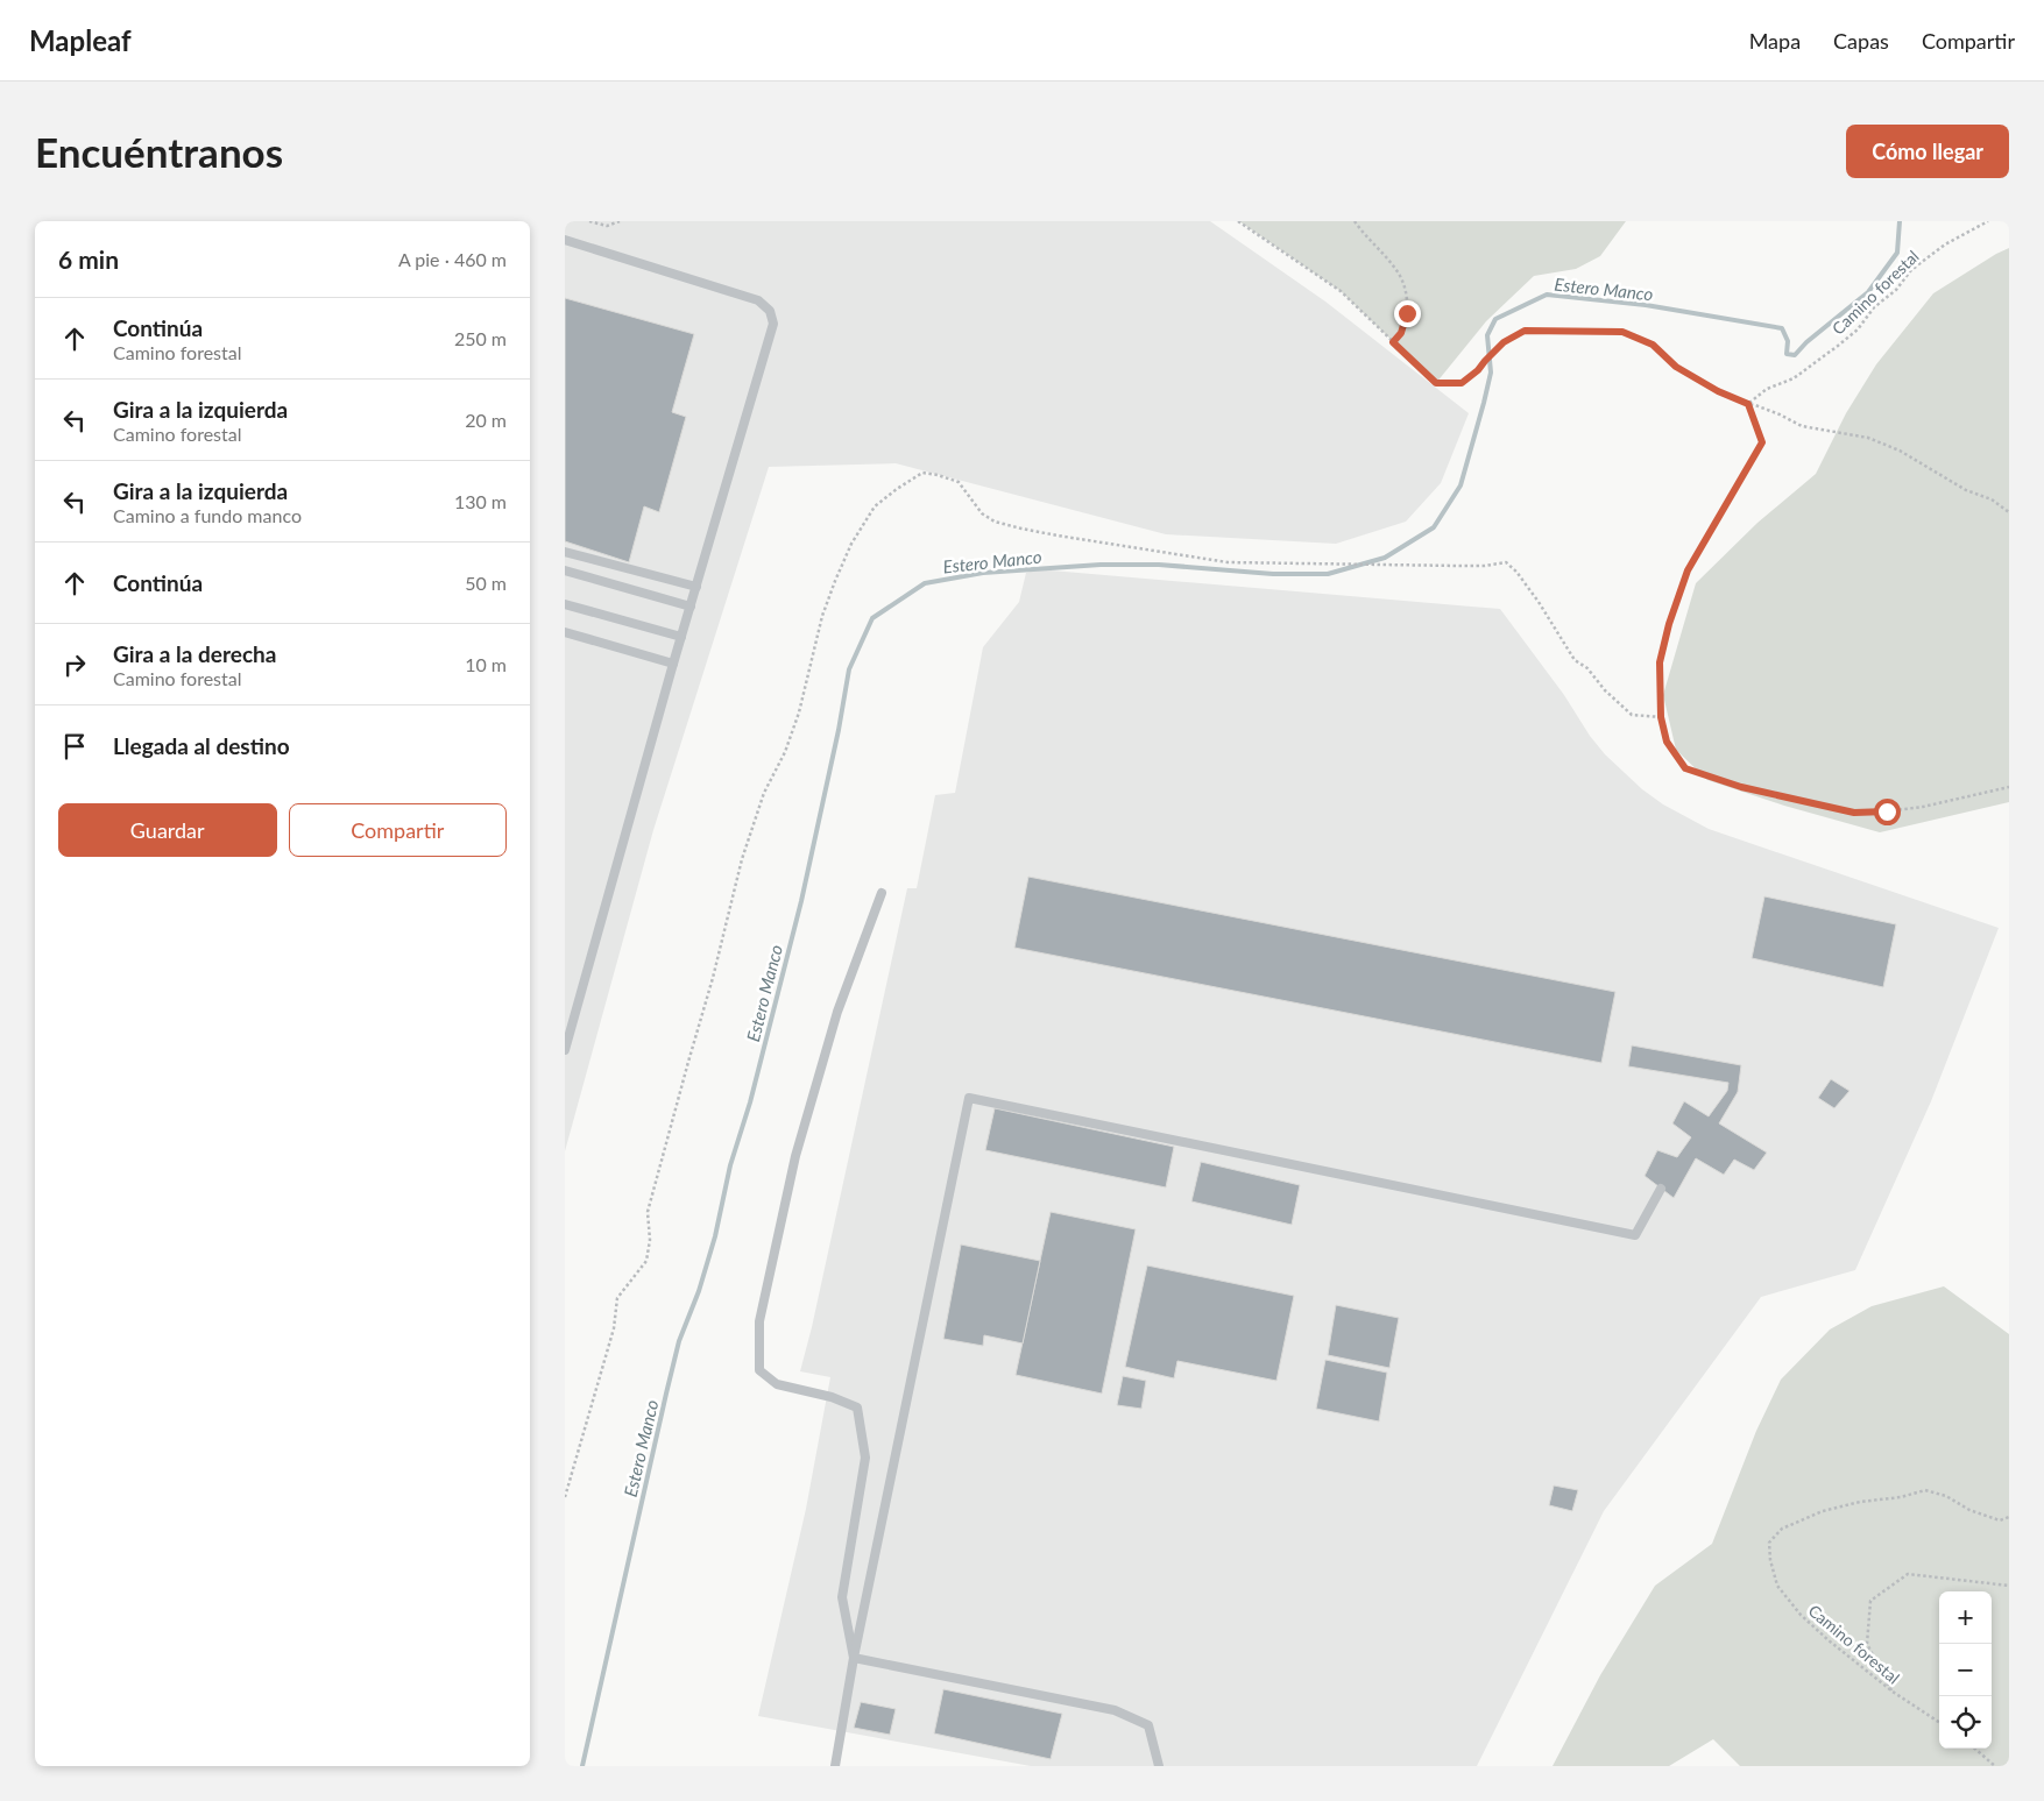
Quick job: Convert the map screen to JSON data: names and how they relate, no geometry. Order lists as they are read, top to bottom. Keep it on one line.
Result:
{"streets":{"path":["Camino forestal"]},"water":["Estero Manco"],"page":{"header":"Mapleaf","nav":["Mapa","Capas","Compartir"],"buttons":["Cómo llegar",["Guardar","Compartir"]],"title":"Encuéntranos","heading":["6 min","A pie · 460 m"],"list":[["Continúa","Camino forestal","250 m"],["Gira a la izquierda","Camino forestal","20 m"],["Gira a la izquierda","Camino a fundo manco","130 m"],["Continúa","50 m"],["Gira a la derecha","Camino forestal","10 m"],"Llegada al destino"],"map_buttons":["+","−"]}}
